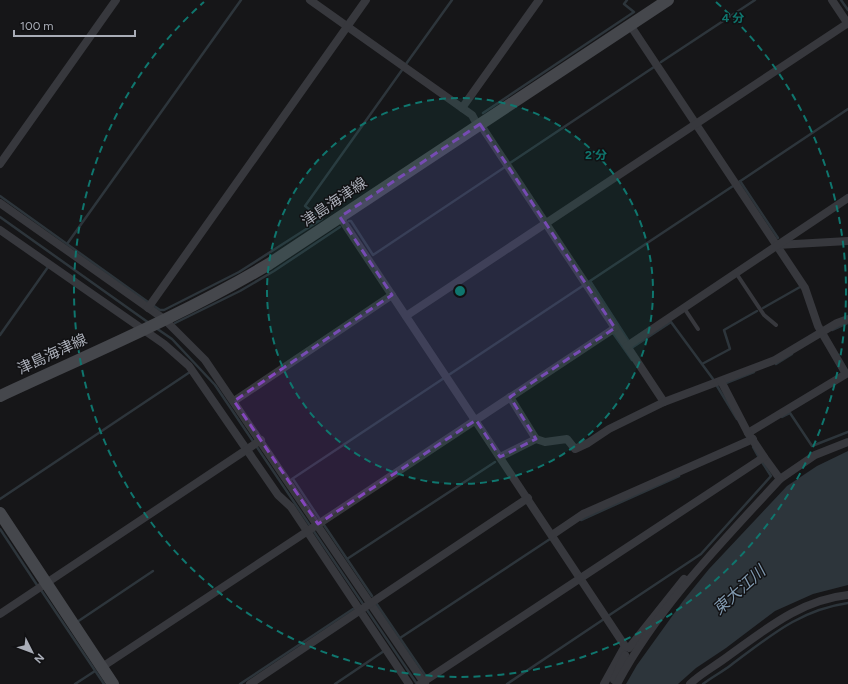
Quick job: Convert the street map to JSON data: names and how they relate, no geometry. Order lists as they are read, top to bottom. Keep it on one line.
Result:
{"streets":{"main road":["津島海津線"]},"water":["東大江川"],"scale_bar":"100 m","north":"bottom right","rings":["4 分","2 分"]}
